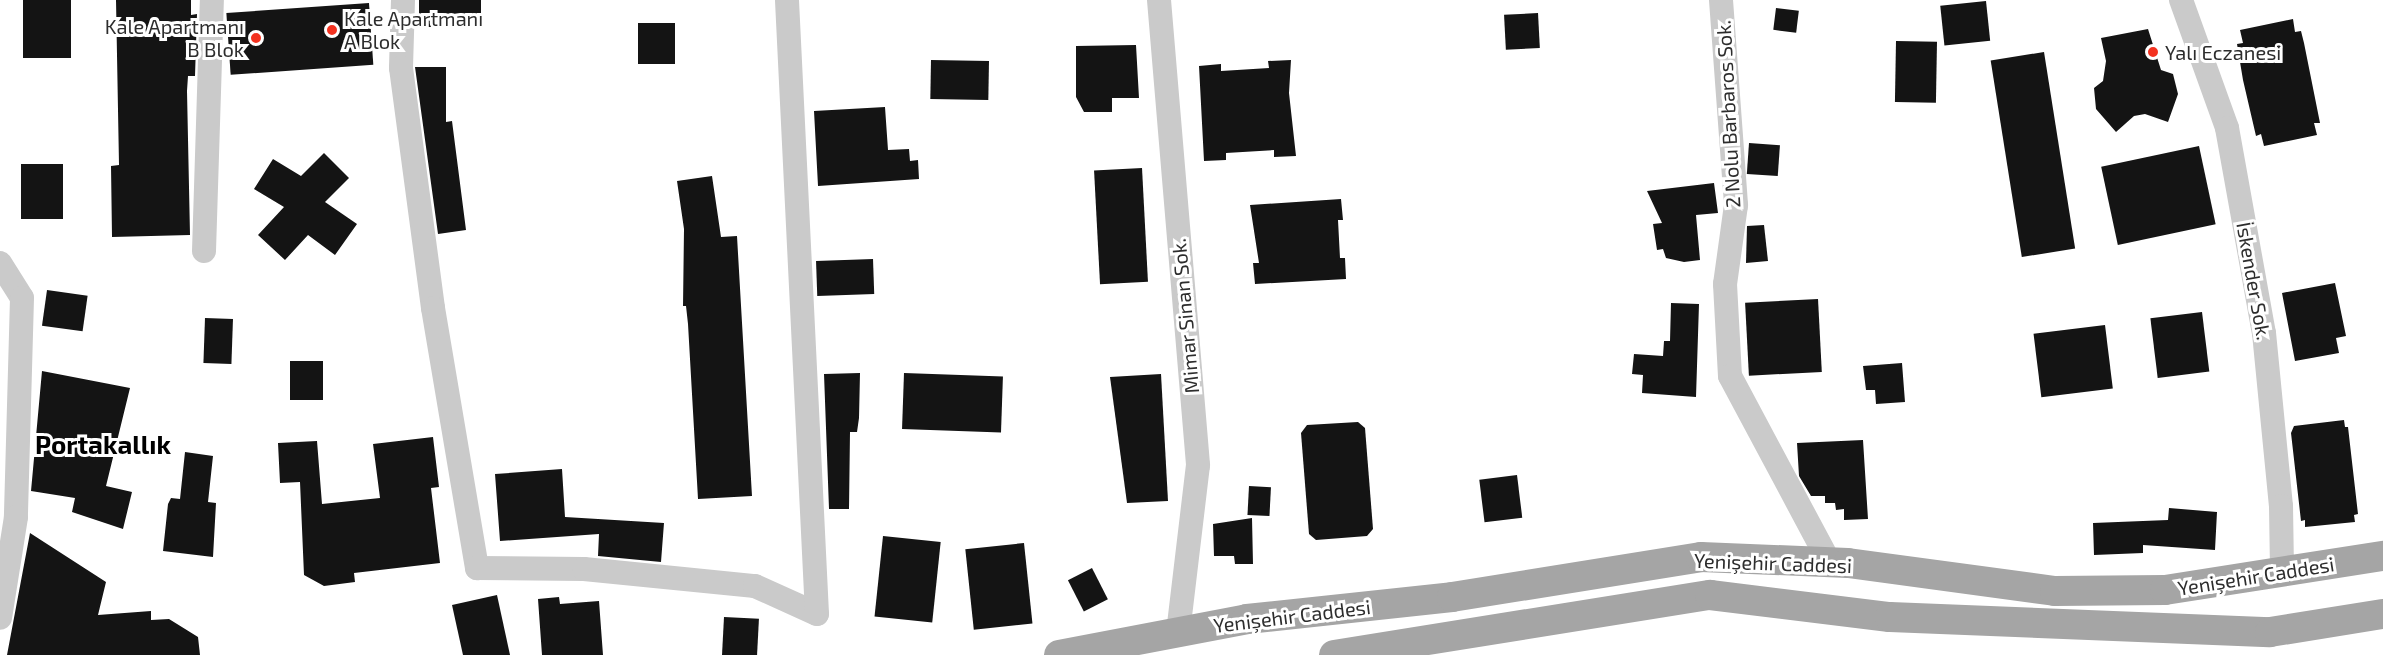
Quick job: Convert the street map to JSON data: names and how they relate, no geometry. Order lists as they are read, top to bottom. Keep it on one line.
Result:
{"streets":{"main road":["Yenişehir Caddesi"],"street":["2 Nolu Barbaros Sok.","İskender Sok.","Mimar Sinan Sok."]},"crossings":[["2 Nolu Barbaros Sok.","Yenişehir Caddesi"],["İskender Sok.","Yenişehir Caddesi"],["Mimar Sinan Sok.","Yenişehir Caddesi"]],"districts":["Portakallık"],"places":["Kale Apartmanı A Blok","Kale Apartmanı B Blok","Yalı Eczanesi"]}
